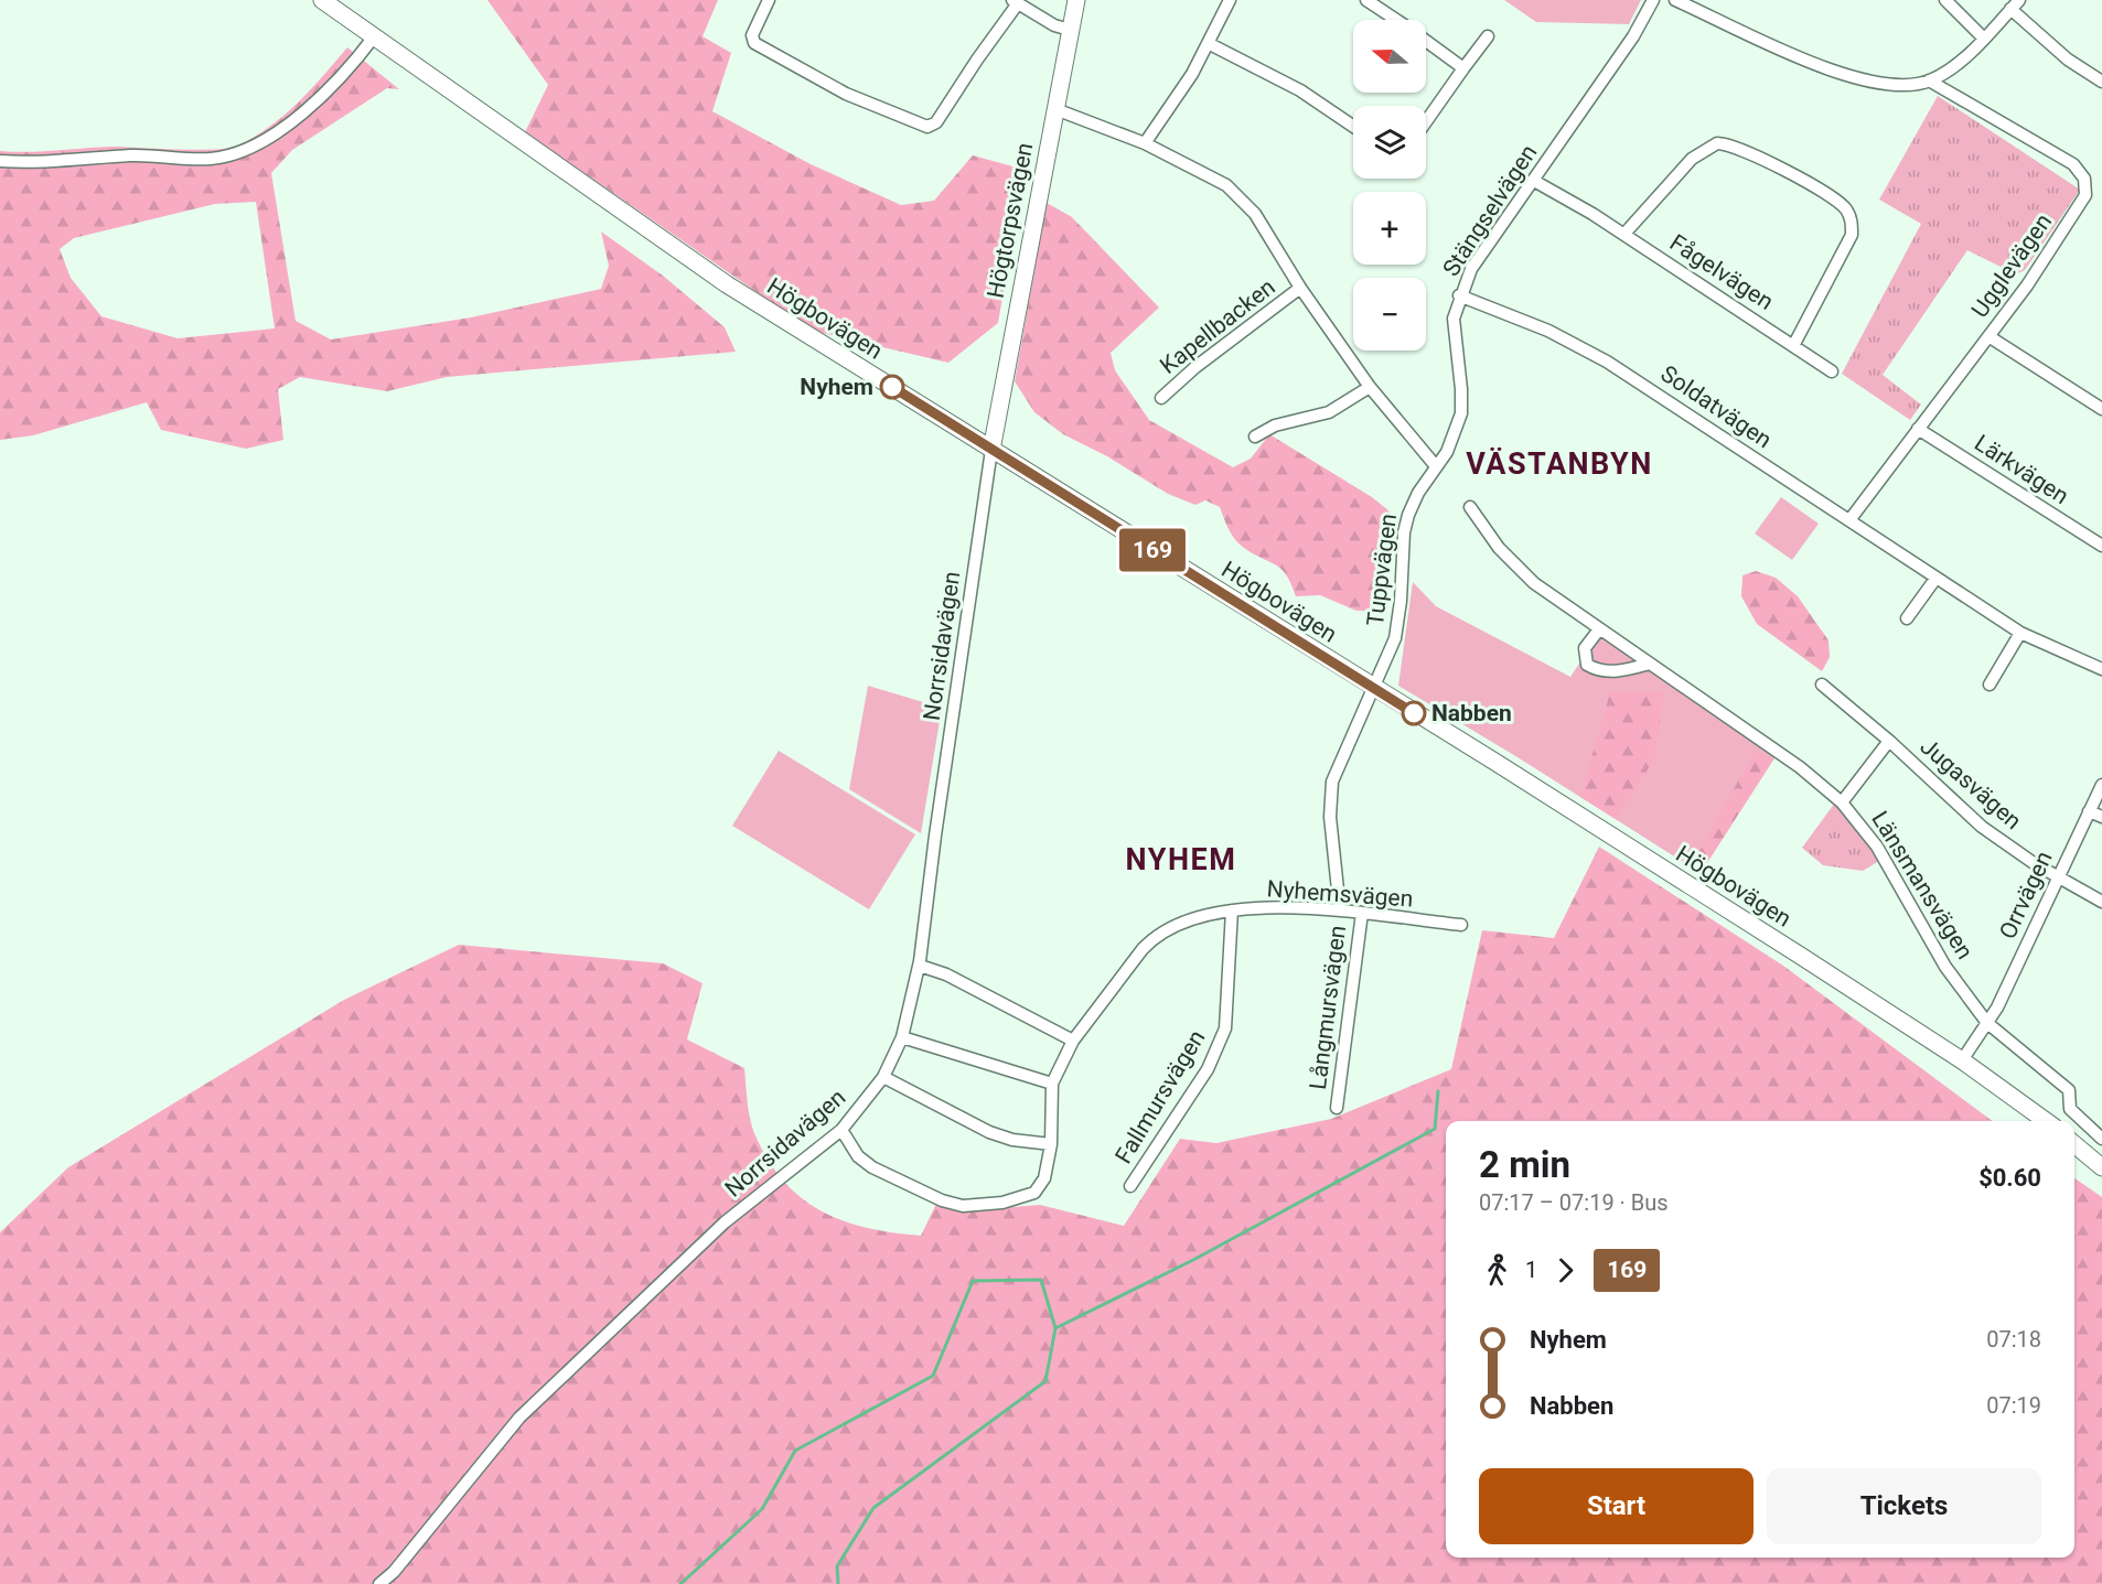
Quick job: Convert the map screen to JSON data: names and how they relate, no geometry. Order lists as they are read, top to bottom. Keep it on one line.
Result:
{"streets":{"main road":["Högtorpsvägen","Högbovägen"],"street":["Stängselvägen","Ugglevägen","Fågelvägen","Kapellbacken","Soldatvägen","Lärkvägen","Tuppvägen","Norrsidavägen","Jugasvägen","Länsmansvägen","Nyhemsvägen","Orrvägen","Långmursvägen","Fallmursvägen"]},"crossings":[["Stängselvägen","Fågelvägen"],["Stängselvägen","Soldatvägen"],["Stängselvägen","Tuppvägen"],["Högtorpsvägen","Högbovägen"],["Högtorpsvägen","Norrsidavägen"],["Ugglevägen","Soldatvägen"],["Ugglevägen","Lärkvägen"],["Högbovägen","Tuppvägen"],["Högbovägen","Norrsidavägen"],["Högbovägen","Orrvägen"],["Tuppvägen","Nyhemsvägen"],["Jugasvägen","Orrvägen"],["Länsmansvägen","Orrvägen"],["Nyhemsvägen","Långmursvägen"],["Nyhemsvägen","Fallmursvägen"]],"districts":["VÄSTANBYN","NYHEM"],"places":["Nyhem","Nabben"],"lines":["bus line 169"],"north":"left","page":{"on_map":"169","map_buttons":["+","−"],"heading":["2 min","07:17 – 07:19 · Bus","$0.60"],"legs":["1","169"],"list":[{"name":"Nyhem","value":"07:18"},{"name":"Nabben","value":"07:19"}],"buttons":["Start","Tickets"]}}
